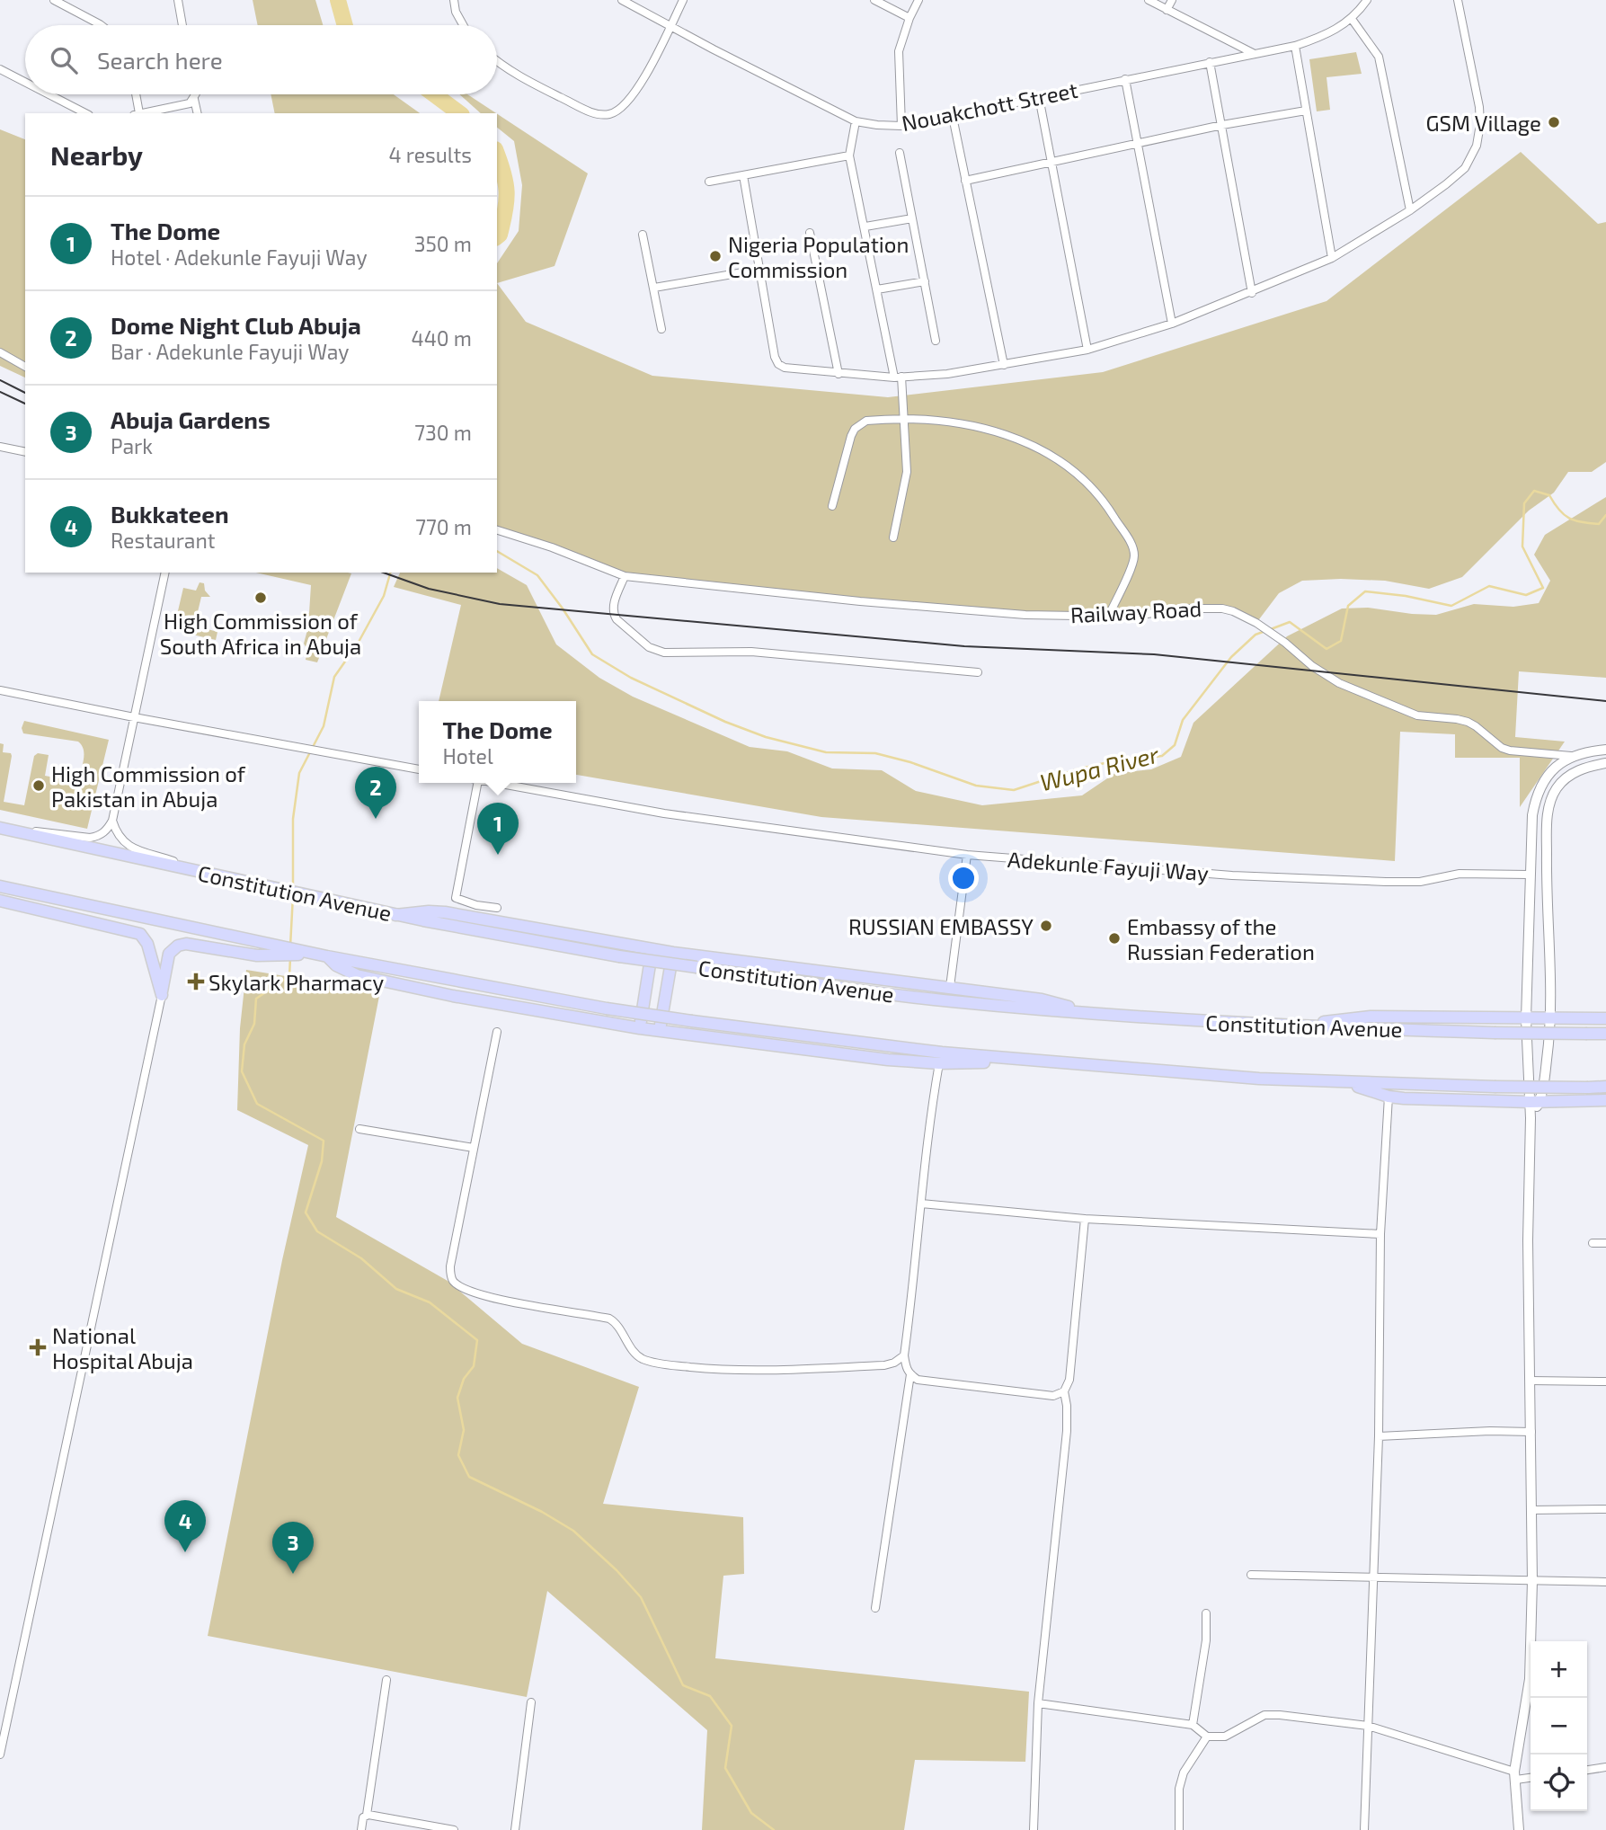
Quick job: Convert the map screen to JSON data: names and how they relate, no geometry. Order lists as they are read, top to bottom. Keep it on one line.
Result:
{"streets":{"main road":["Constitution Avenue"],"street":["Nouakchott Street","Railway Road","Adekunle Fayuji Way"]},"water":["Wupa River"],"places":{"other":["GSM Village","Nigeria Population Commission","High Commission of South Africa in Abuja","High Commission of Pakistan in Abuja","RUSSIAN EMBASSY","Embassy of the Russian Federation"],"health":["Skylark Pharmacy","National Hospital Abuja"]},"page":{"search":"Search here","heading":["Nearby","4 results"],"list":[{"mark":"1","name":"The Dome","note":"Hotel · Adekunle Fayuji Way","value":"350 m"},{"mark":"2","name":"Dome Night Club Abuja","note":"Bar · Adekunle Fayuji Way","value":"440 m"},{"mark":"3","name":"Abuja Gardens","note":"Park","value":"730 m"},{"mark":"4","name":"Bukkateen","note":"Restaurant","value":"770 m"}],"popup":["The Dome","Hotel"],"pins":["2","1","4","3"],"map_buttons":["+","−"]}}
